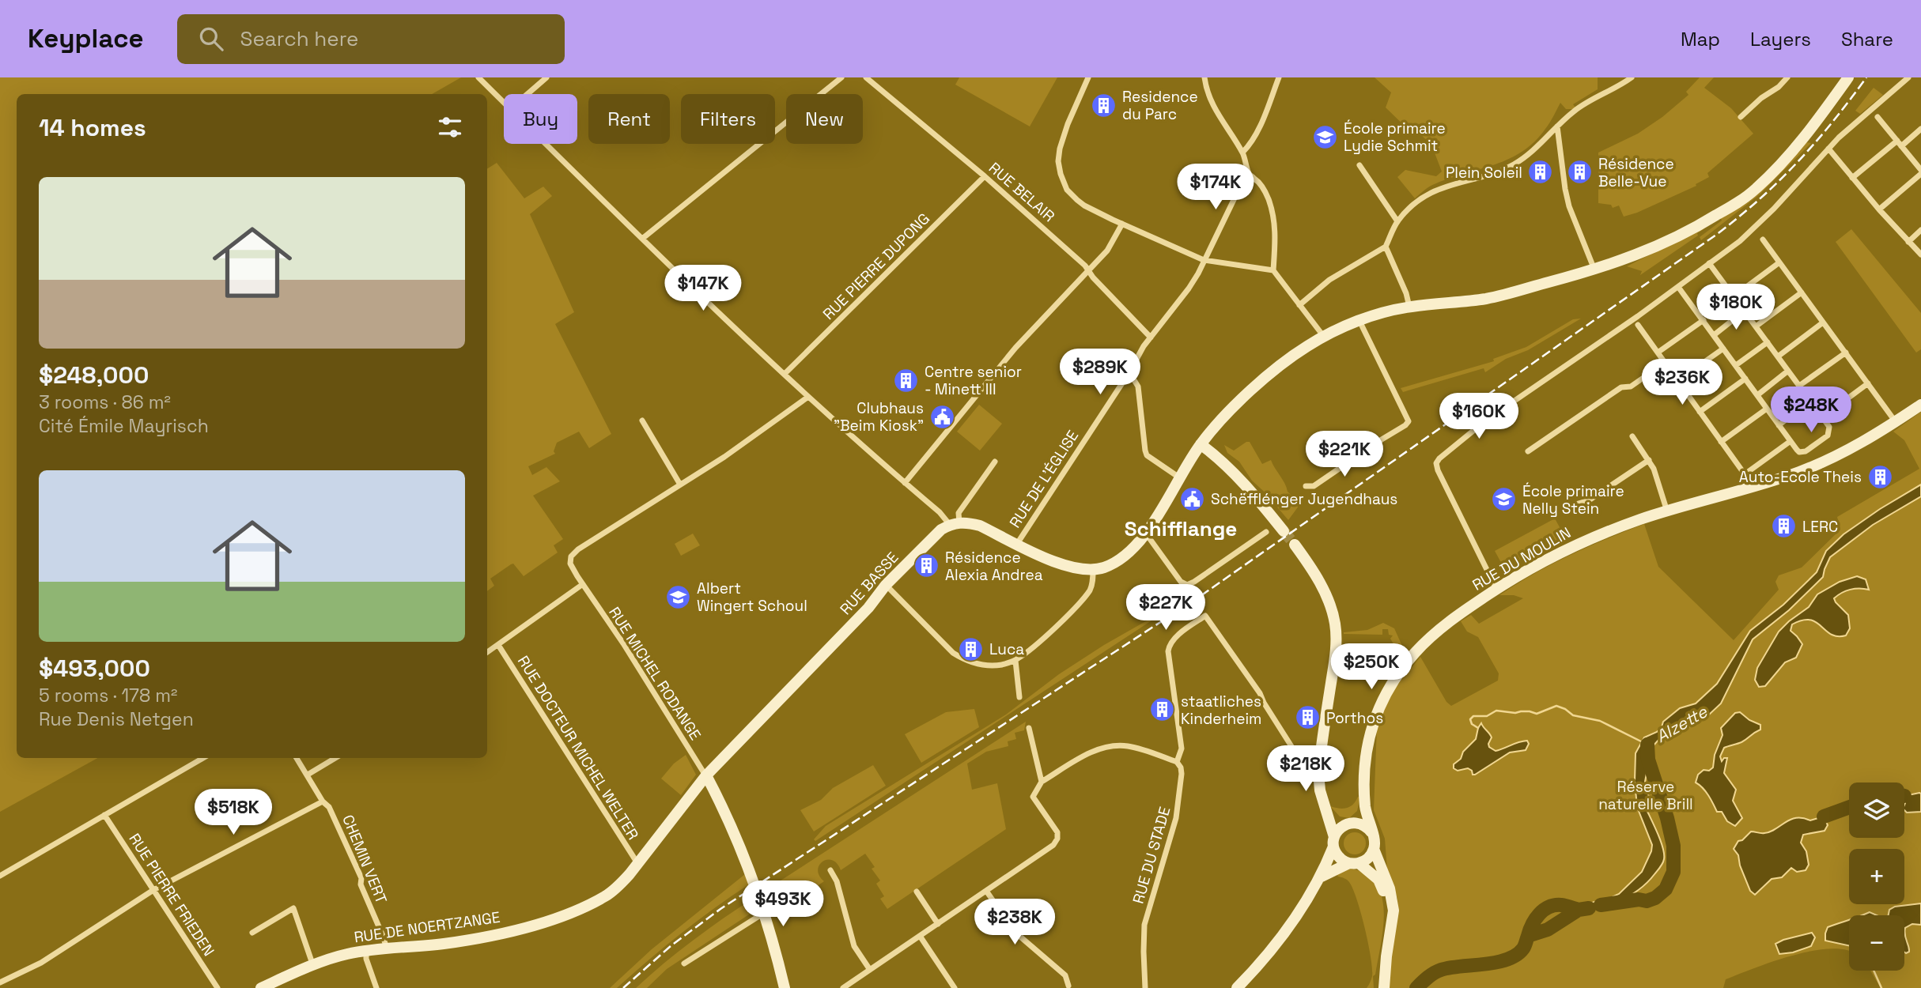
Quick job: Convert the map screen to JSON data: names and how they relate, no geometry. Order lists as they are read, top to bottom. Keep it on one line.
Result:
{"streets":{"main road":["RUE DU MOULIN","RUE BASSE","RUE DE NOERTZANGE"],"street":["RUE BELAIR","RUE PIERRE DUPONG","RUE DE L'ÉGLISE","RUE MICHEL RODANGE","RUE DOCTEUR MICHEL WELTER","RUE DU STADE","CHEMIN VERT","RUE PIERRE FRIEDEN"]},"crossings":[["RUE BELAIR","RUE PIERRE DUPONG"],["RUE BELAIR","RUE DE L'ÉGLISE"],["RUE BASSE","RUE MICHEL RODANGE"],["RUE BASSE","RUE DE NOERTZANGE"],["RUE MICHEL RODANGE","RUE DE NOERTZANGE"],["RUE DOCTEUR MICHEL WELTER","RUE DE NOERTZANGE"],["CHEMIN VERT","RUE DE NOERTZANGE"]],"districts":["Schifflange"],"water":["Alzette"],"parks":["Réserve naturelle Brill"],"places":{"building":["Residence du Parc","Plein Soleil","Résidence Belle-Vue","Centre senior - Minett III","Auto-Ecole Theis","LERC","Résidence Alexia Andrea","Luca","staatliches Kinderheim","Porthos"],"school or university":["École primaire Lydie Schmit","École primaire Nelly Stein","Albert Wingert Schoul"],"public building":["Clubhaus \"Beim Kiosk\"","Schëfflénger Jugendhaus"]},"page":{"header":"Keyplace","search":"Search here","nav":["Map","Layers","Share"],"chip":["Buy","Rent","Filters","New"],"heading":"14 homes","list":[{"name":"$248,000","note":"3 rooms · 86 m² · Cité Émile Mayrisch"},{"name":"$493,000","note":"5 rooms · 178 m² · Rue Denis Netgen"}],"price":["$174K","$147K","$180K","$289K","$236K","$248K","$160K","$221K","$227K","$250K","$218K","$518K","$493K","$238K"],"map_buttons":["+","−"]}}
